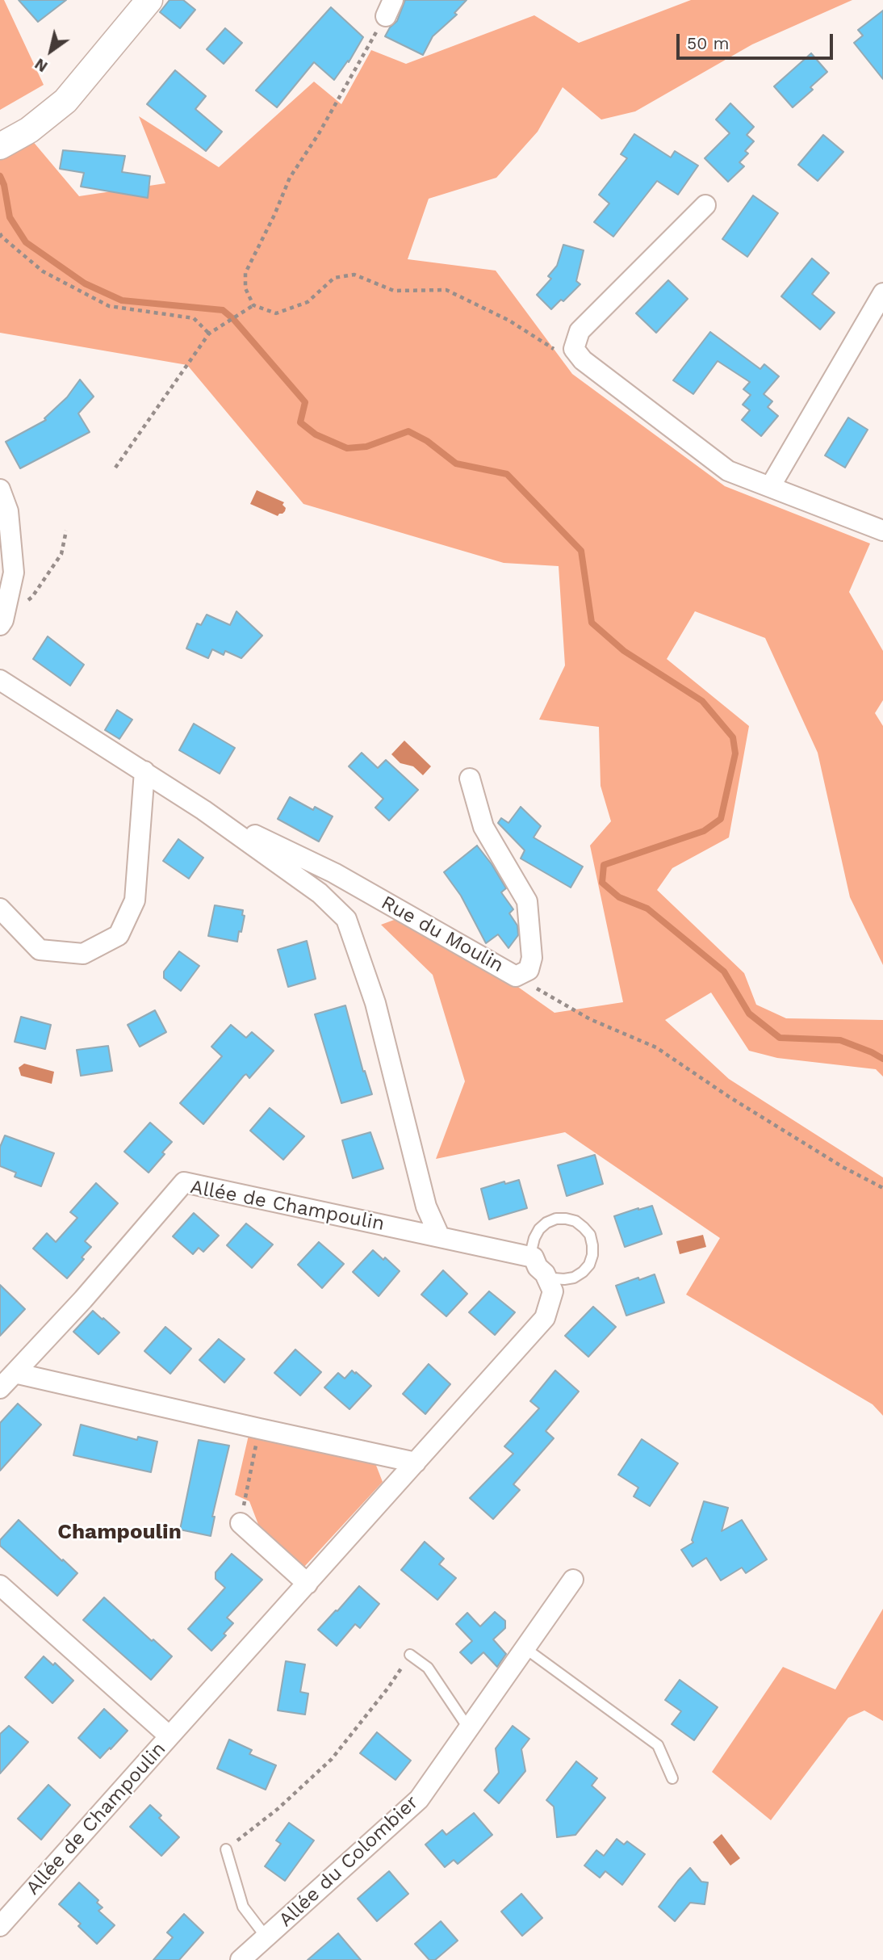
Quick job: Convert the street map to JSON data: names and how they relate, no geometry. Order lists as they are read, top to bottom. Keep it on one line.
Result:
{"streets":{"street":["Rue du Moulin","Allée de Champoulin","Allée du Colombier"]},"crossings":[["Rue du Moulin","Allée de Champoulin"]],"districts":["Champoulin"],"scale_bar":"50 m","north":"bottom left"}
